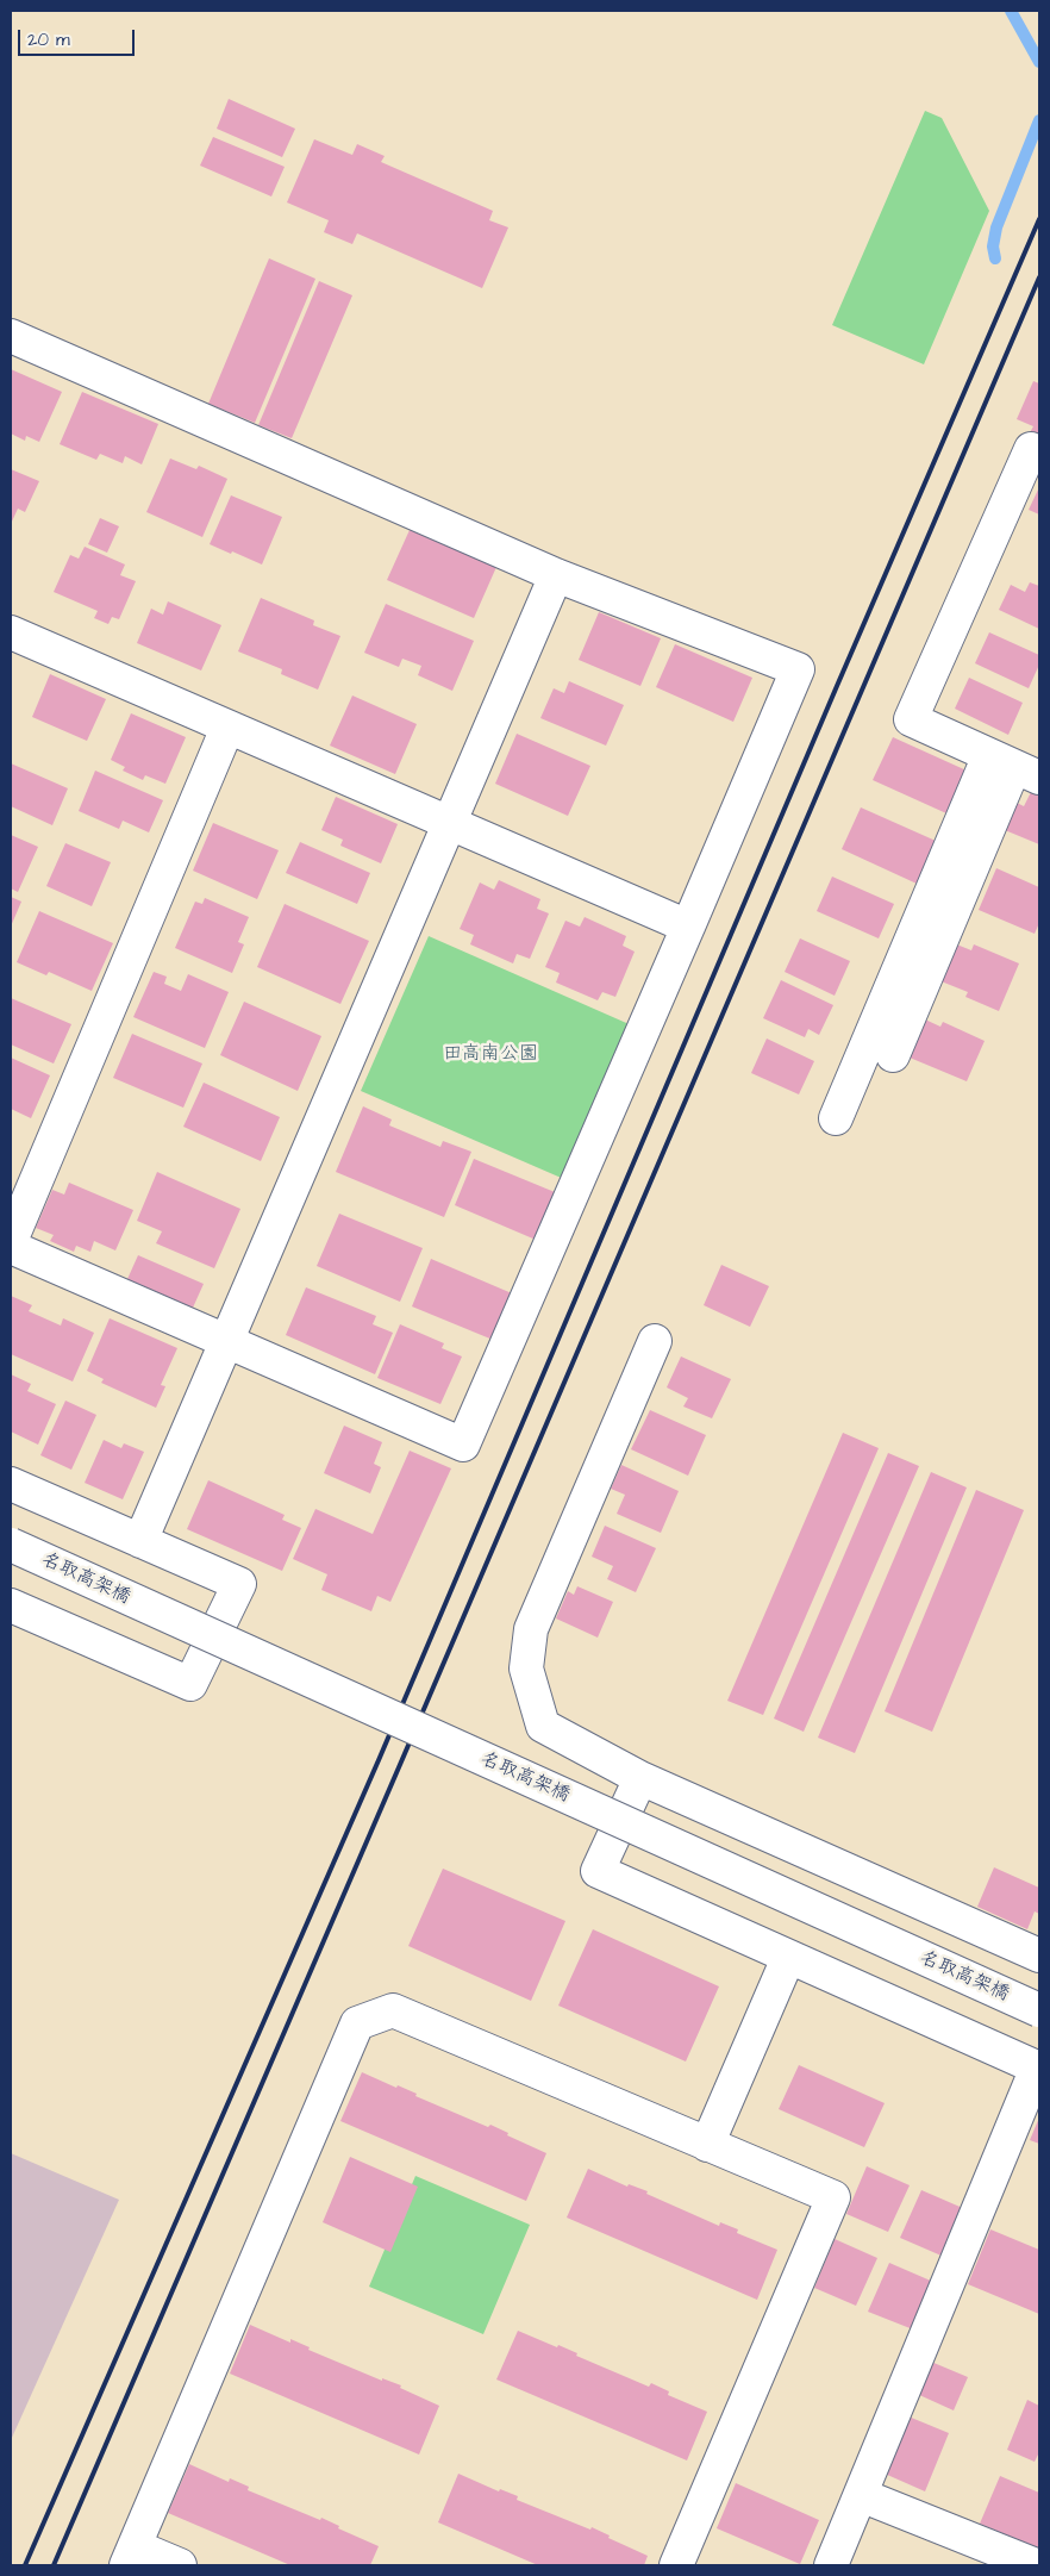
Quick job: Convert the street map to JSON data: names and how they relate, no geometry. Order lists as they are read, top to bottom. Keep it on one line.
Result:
{"streets":{"street":["名取高架橋"]},"parks":["田高南公園"],"scale_bar":"20 m"}
